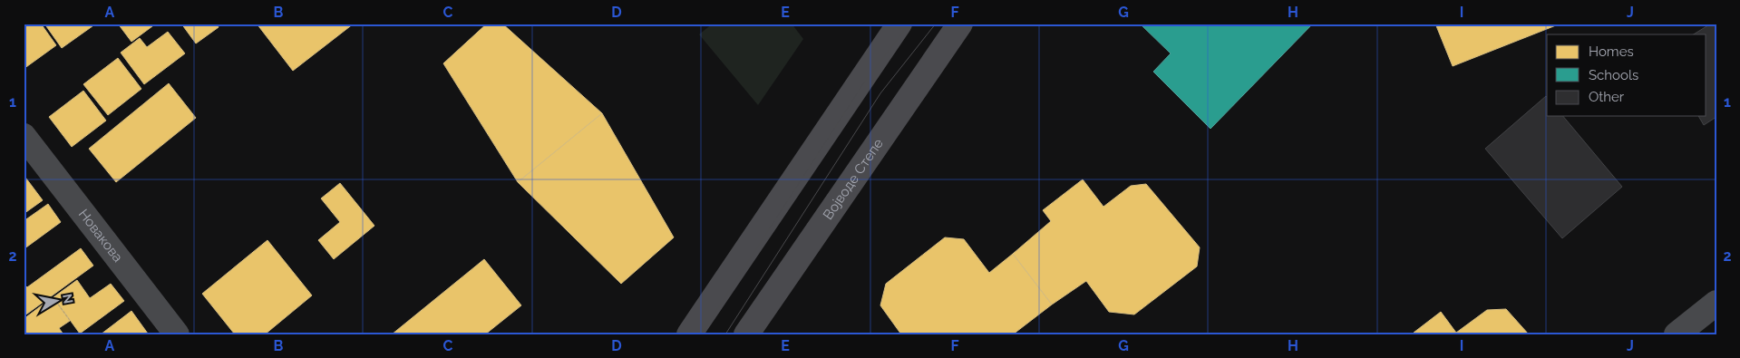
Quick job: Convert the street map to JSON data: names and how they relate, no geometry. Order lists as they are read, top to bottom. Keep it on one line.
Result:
{"streets":{"main road":["Војводе Степе"],"street":["Новакова"]},"legend":["Homes","Schools","Other"],"north":"right","grid":{"columns":["A","B","C","D","E","F","G","H","I","J"],"rows":["1","2"]}}
